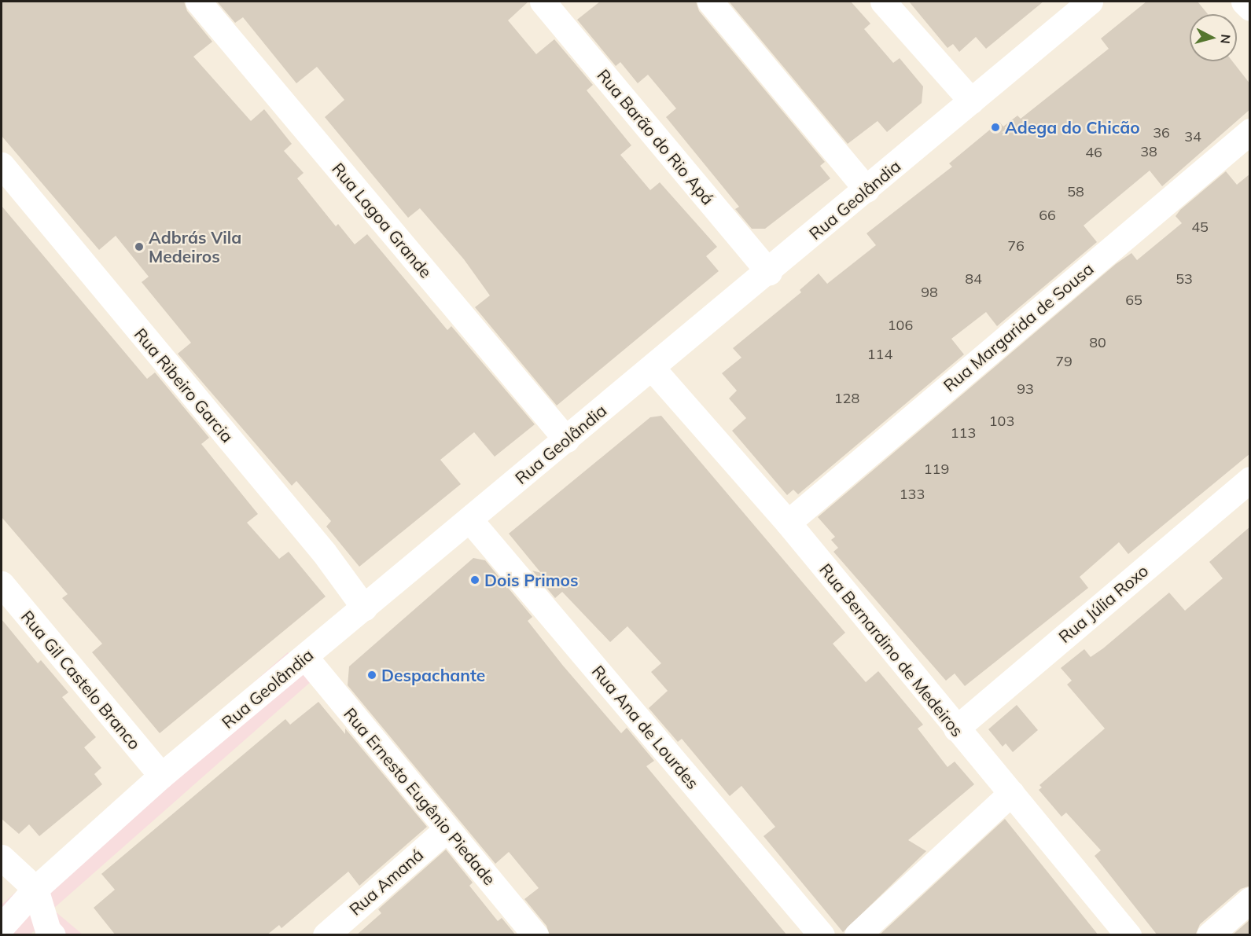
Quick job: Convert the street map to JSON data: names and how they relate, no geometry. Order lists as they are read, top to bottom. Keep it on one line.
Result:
{"streets":{"street":["Rua Barão do Rio Apá","Rua Geolândia","Rua Lagoa Grande","Rua Margarida de Sousa","Rua Ribeiro Garcia","Rua Júlia Roxo","Rua Bernardino de Medeiros","Rua Gil Castelo Branco","Rua Ana de Lourdes","Rua Ernesto Eugênio Piedade","Rua Amaná"]},"crossings":[["Rua Barão do Rio Apá","Rua Geolândia"],["Rua Geolândia","Rua Lagoa Grande"],["Rua Geolândia","Rua Ribeiro Garcia"],["Rua Geolândia","Rua Bernardino de Medeiros"],["Rua Geolândia","Rua Gil Castelo Branco"],["Rua Geolândia","Rua Ana de Lourdes"],["Rua Geolândia","Rua Ernesto Eugênio Piedade"],["Rua Margarida de Sousa","Rua Bernardino de Medeiros"],["Rua Júlia Roxo","Rua Bernardino de Medeiros"],["Rua Ernesto Eugênio Piedade","Rua Amaná"]],"places":["Adega do Chicão","Adbrás Vila Medeiros","Dois Primos","Despachante"],"house_numbers":["36","34","38","46","58","66","45","76","84","53","98","65","106","80","114","79","93","128","103","113","119","133"],"north":"right"}
